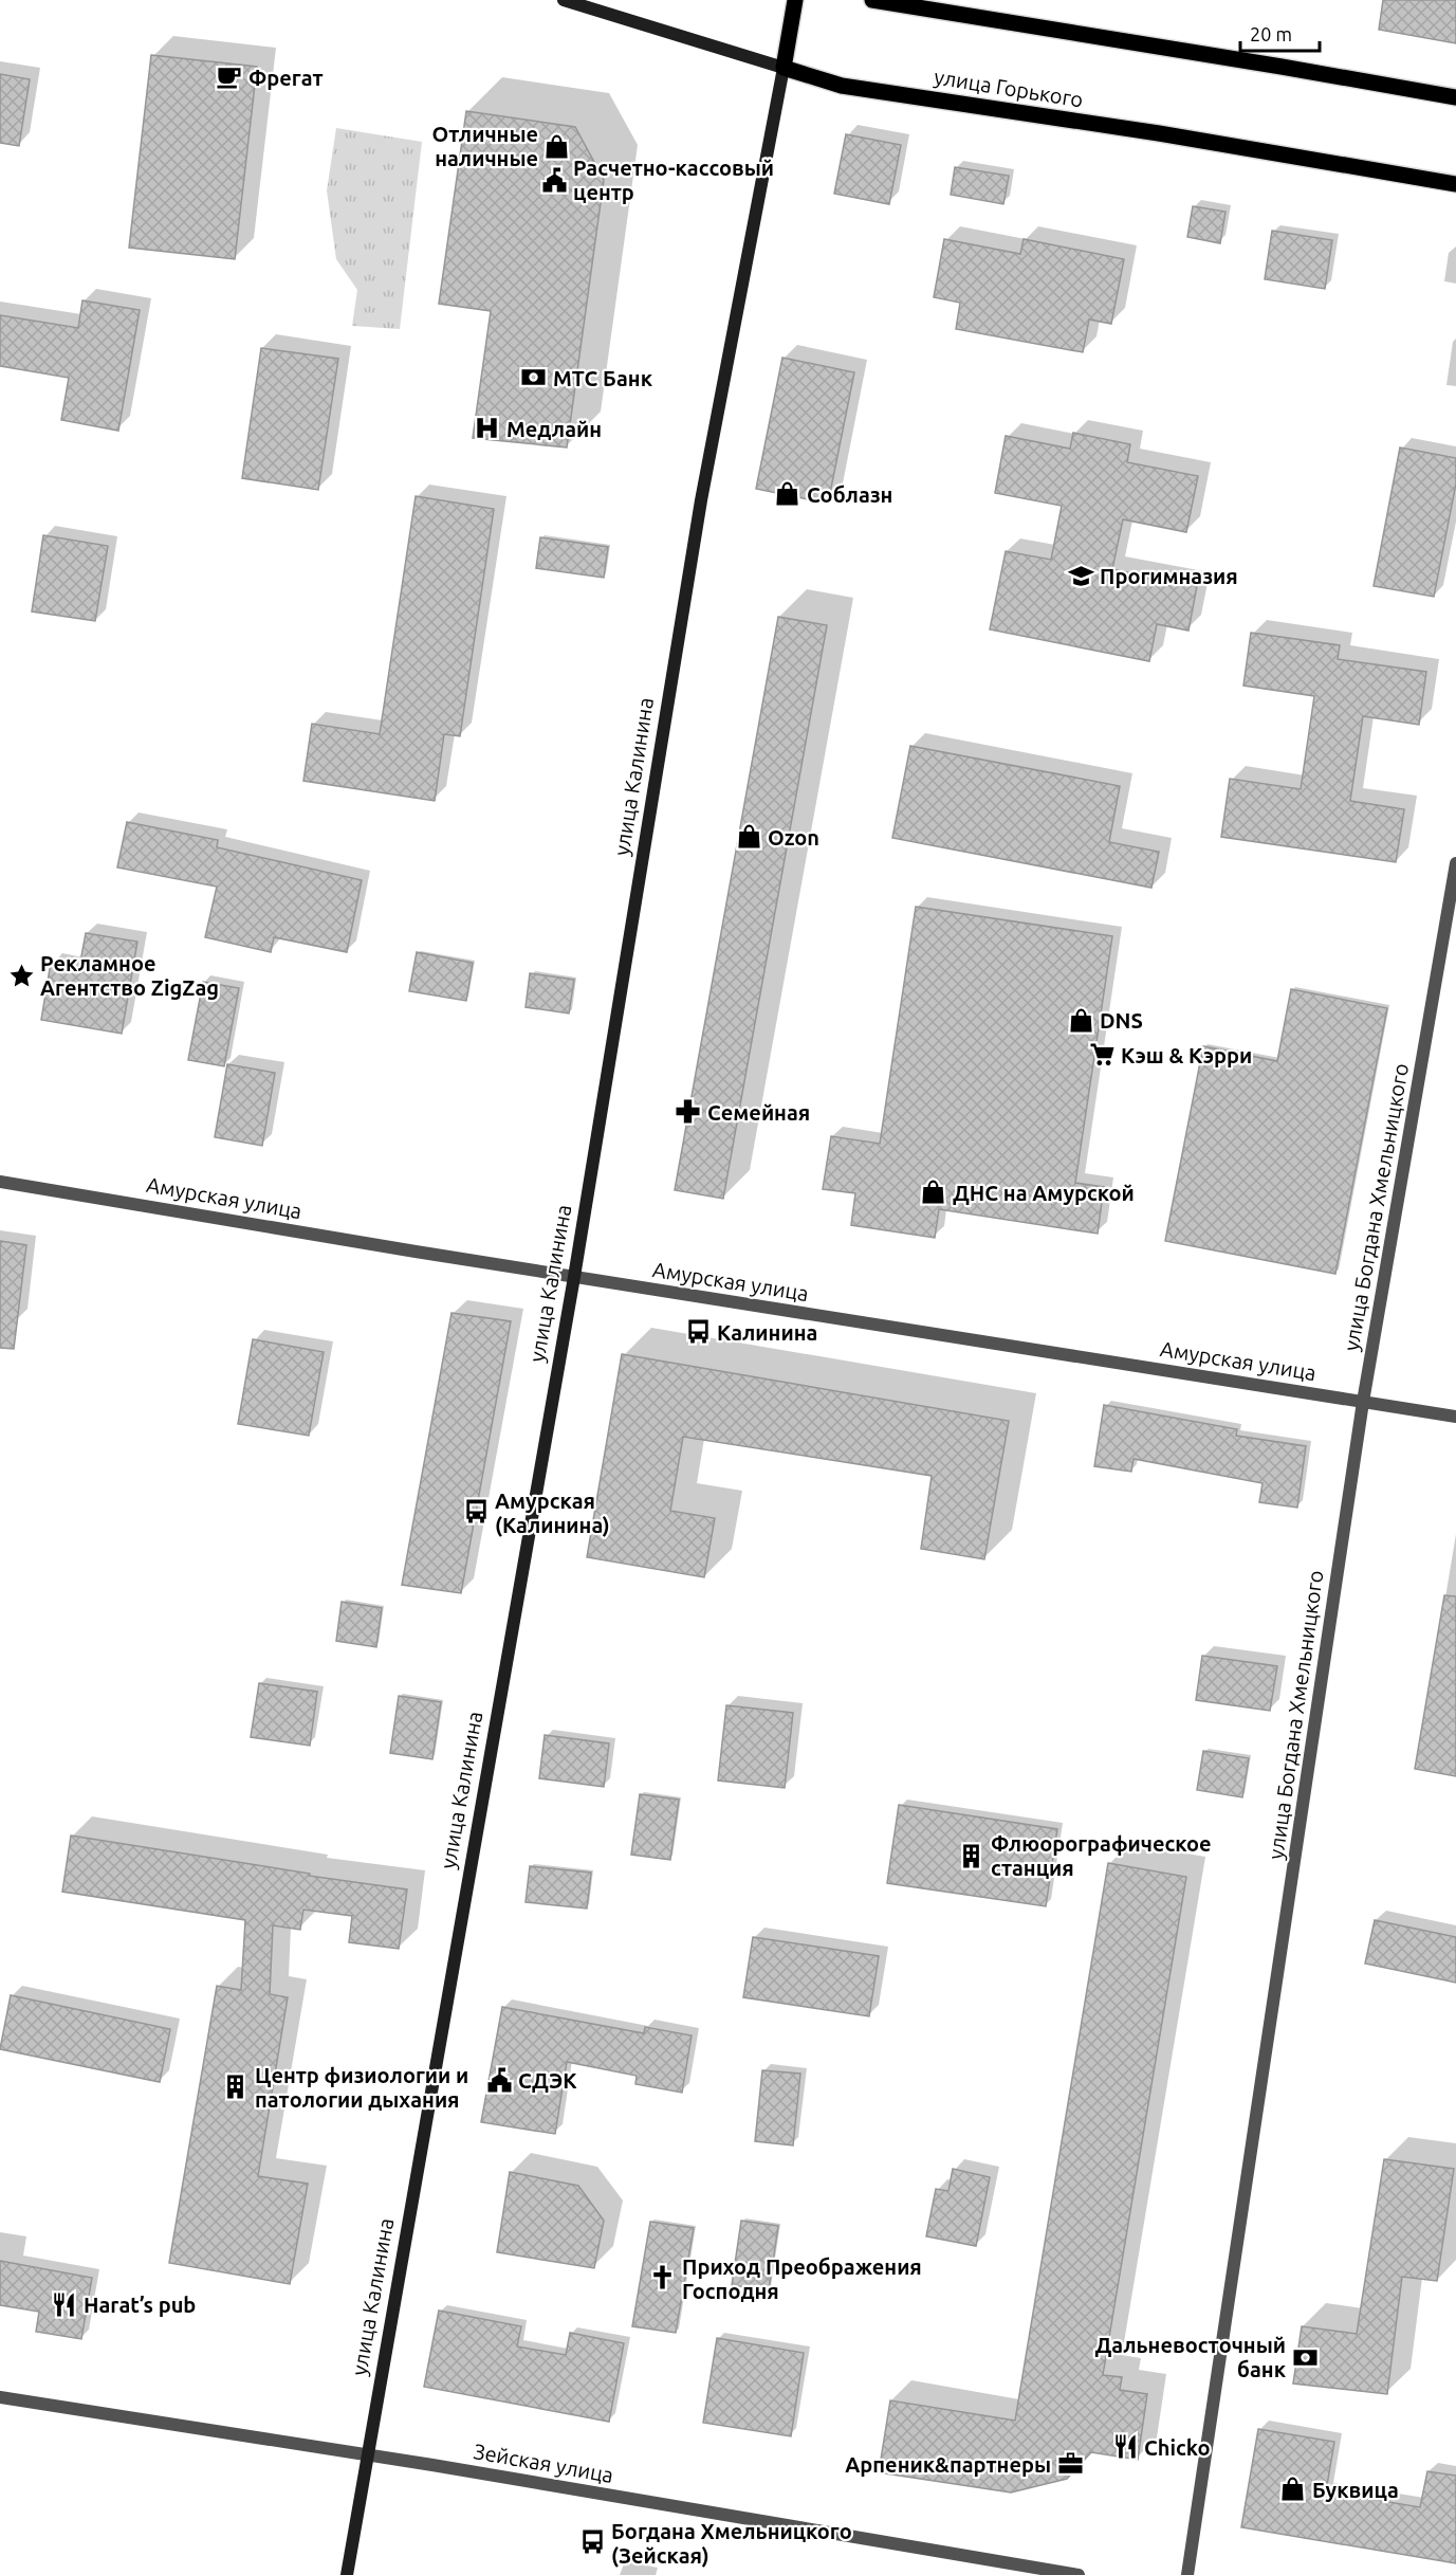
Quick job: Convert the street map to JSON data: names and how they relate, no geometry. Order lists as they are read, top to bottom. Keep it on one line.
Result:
{"streets":{"main road":["улица Горького","улица Калинина"],"street":["Амурская улица","улица Богдана Хмельницкого","Зейская улица"]},"crossings":[["улица Горького","улица Калинина"],["улица Калинина","Амурская улица"],["улица Калинина","Зейская улица"],["Амурская улица","улица Богдана Хмельницкого"]],"places":{"cafe":["Фрегат"],"shop":["Отличные наличные","Соблазн","Ozon","DNS","ДНС на Амурской","Буквица"],"public building":["Расчетно-кассовый центр","СДЭК"],"bank":["МТС Банк","Дальневосточный банк"],"hospital":["Медлайн"],"school or university":["Прогимназия"],"place":["Рекламное Агентство ZigZag"],"supermarket":["Кэш & Кэрри"],"pharmacy":["Семейная"],"bus stop":["Калинина","Амурская (Калинина)","Богдана Хмельницкого (Зейская)"],"building":["Флюорографическое станция","Центр физиологии и патологии дыхания"],"church":["Приход Преображения Господня"],"restaurant":["Harat’s pub","Chicko"],"office":["Арпеник&партнеры"]},"scale_bar":"20 m"}
